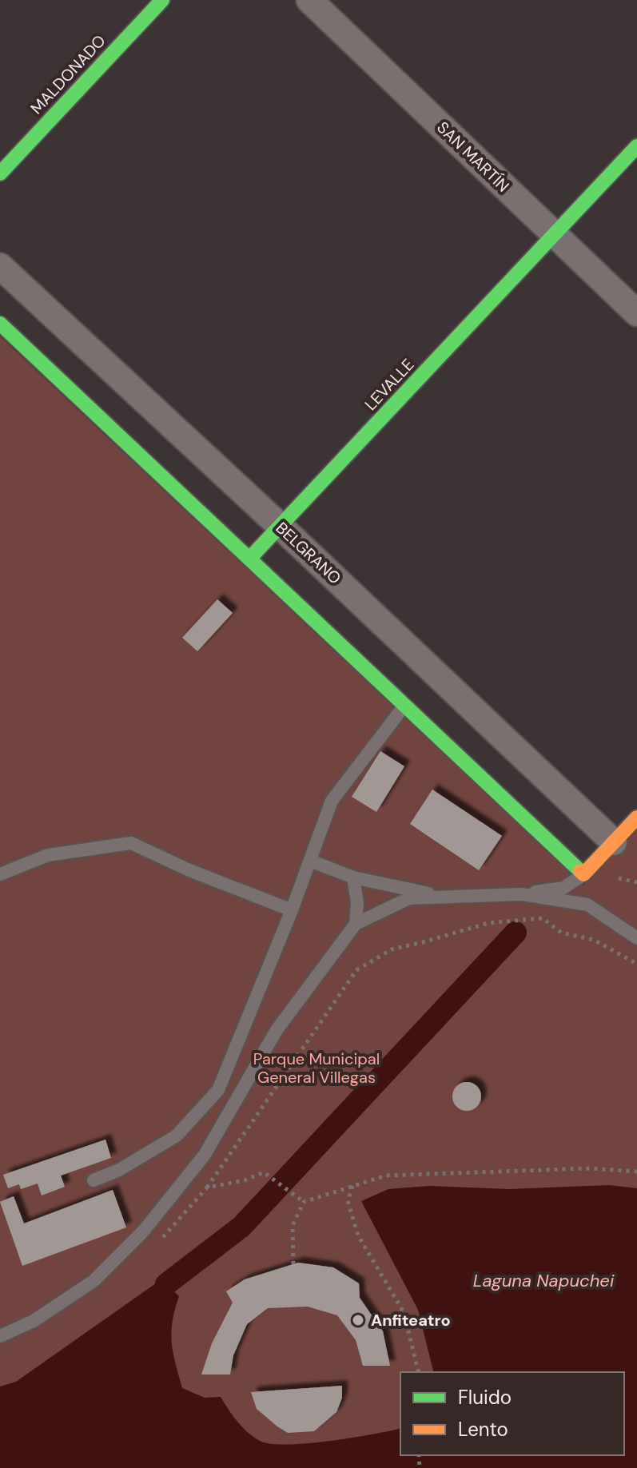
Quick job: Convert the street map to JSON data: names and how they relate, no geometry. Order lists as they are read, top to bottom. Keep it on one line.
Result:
{"streets":{"street":["MALDONADO","SAN MARTÍN","LEVALLE","BELGRANO"]},"crossings":[["SAN MARTÍN","LEVALLE"],["LEVALLE","BELGRANO"]],"water":["Laguna Napuchei"],"parks":["Parque Municipal General Villegas"],"places":["Anfiteatro"],"legend":["Fluido","Lento"]}
